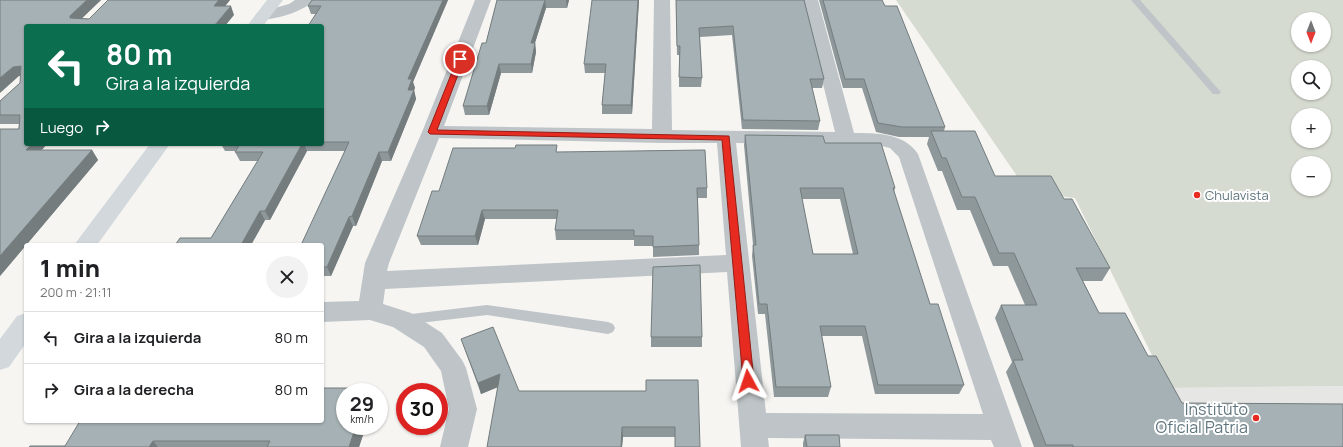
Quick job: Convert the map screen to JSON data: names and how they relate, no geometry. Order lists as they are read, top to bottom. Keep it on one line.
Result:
{"places":["Chulavista","Instituto Oficial Patria"],"north":"bottom","page":{"map_buttons":["+","−"],"turn":["80 m","Gira a la izquierda"],"then":"Luego","heading":["1 min","200 m · 21:11"],"list":[{"name":"Gira a la izquierda","value":"80 m"},{"name":"Gira a la derecha","value":"80 m"}],"speed":"29 km/h","limit":"30"}}
